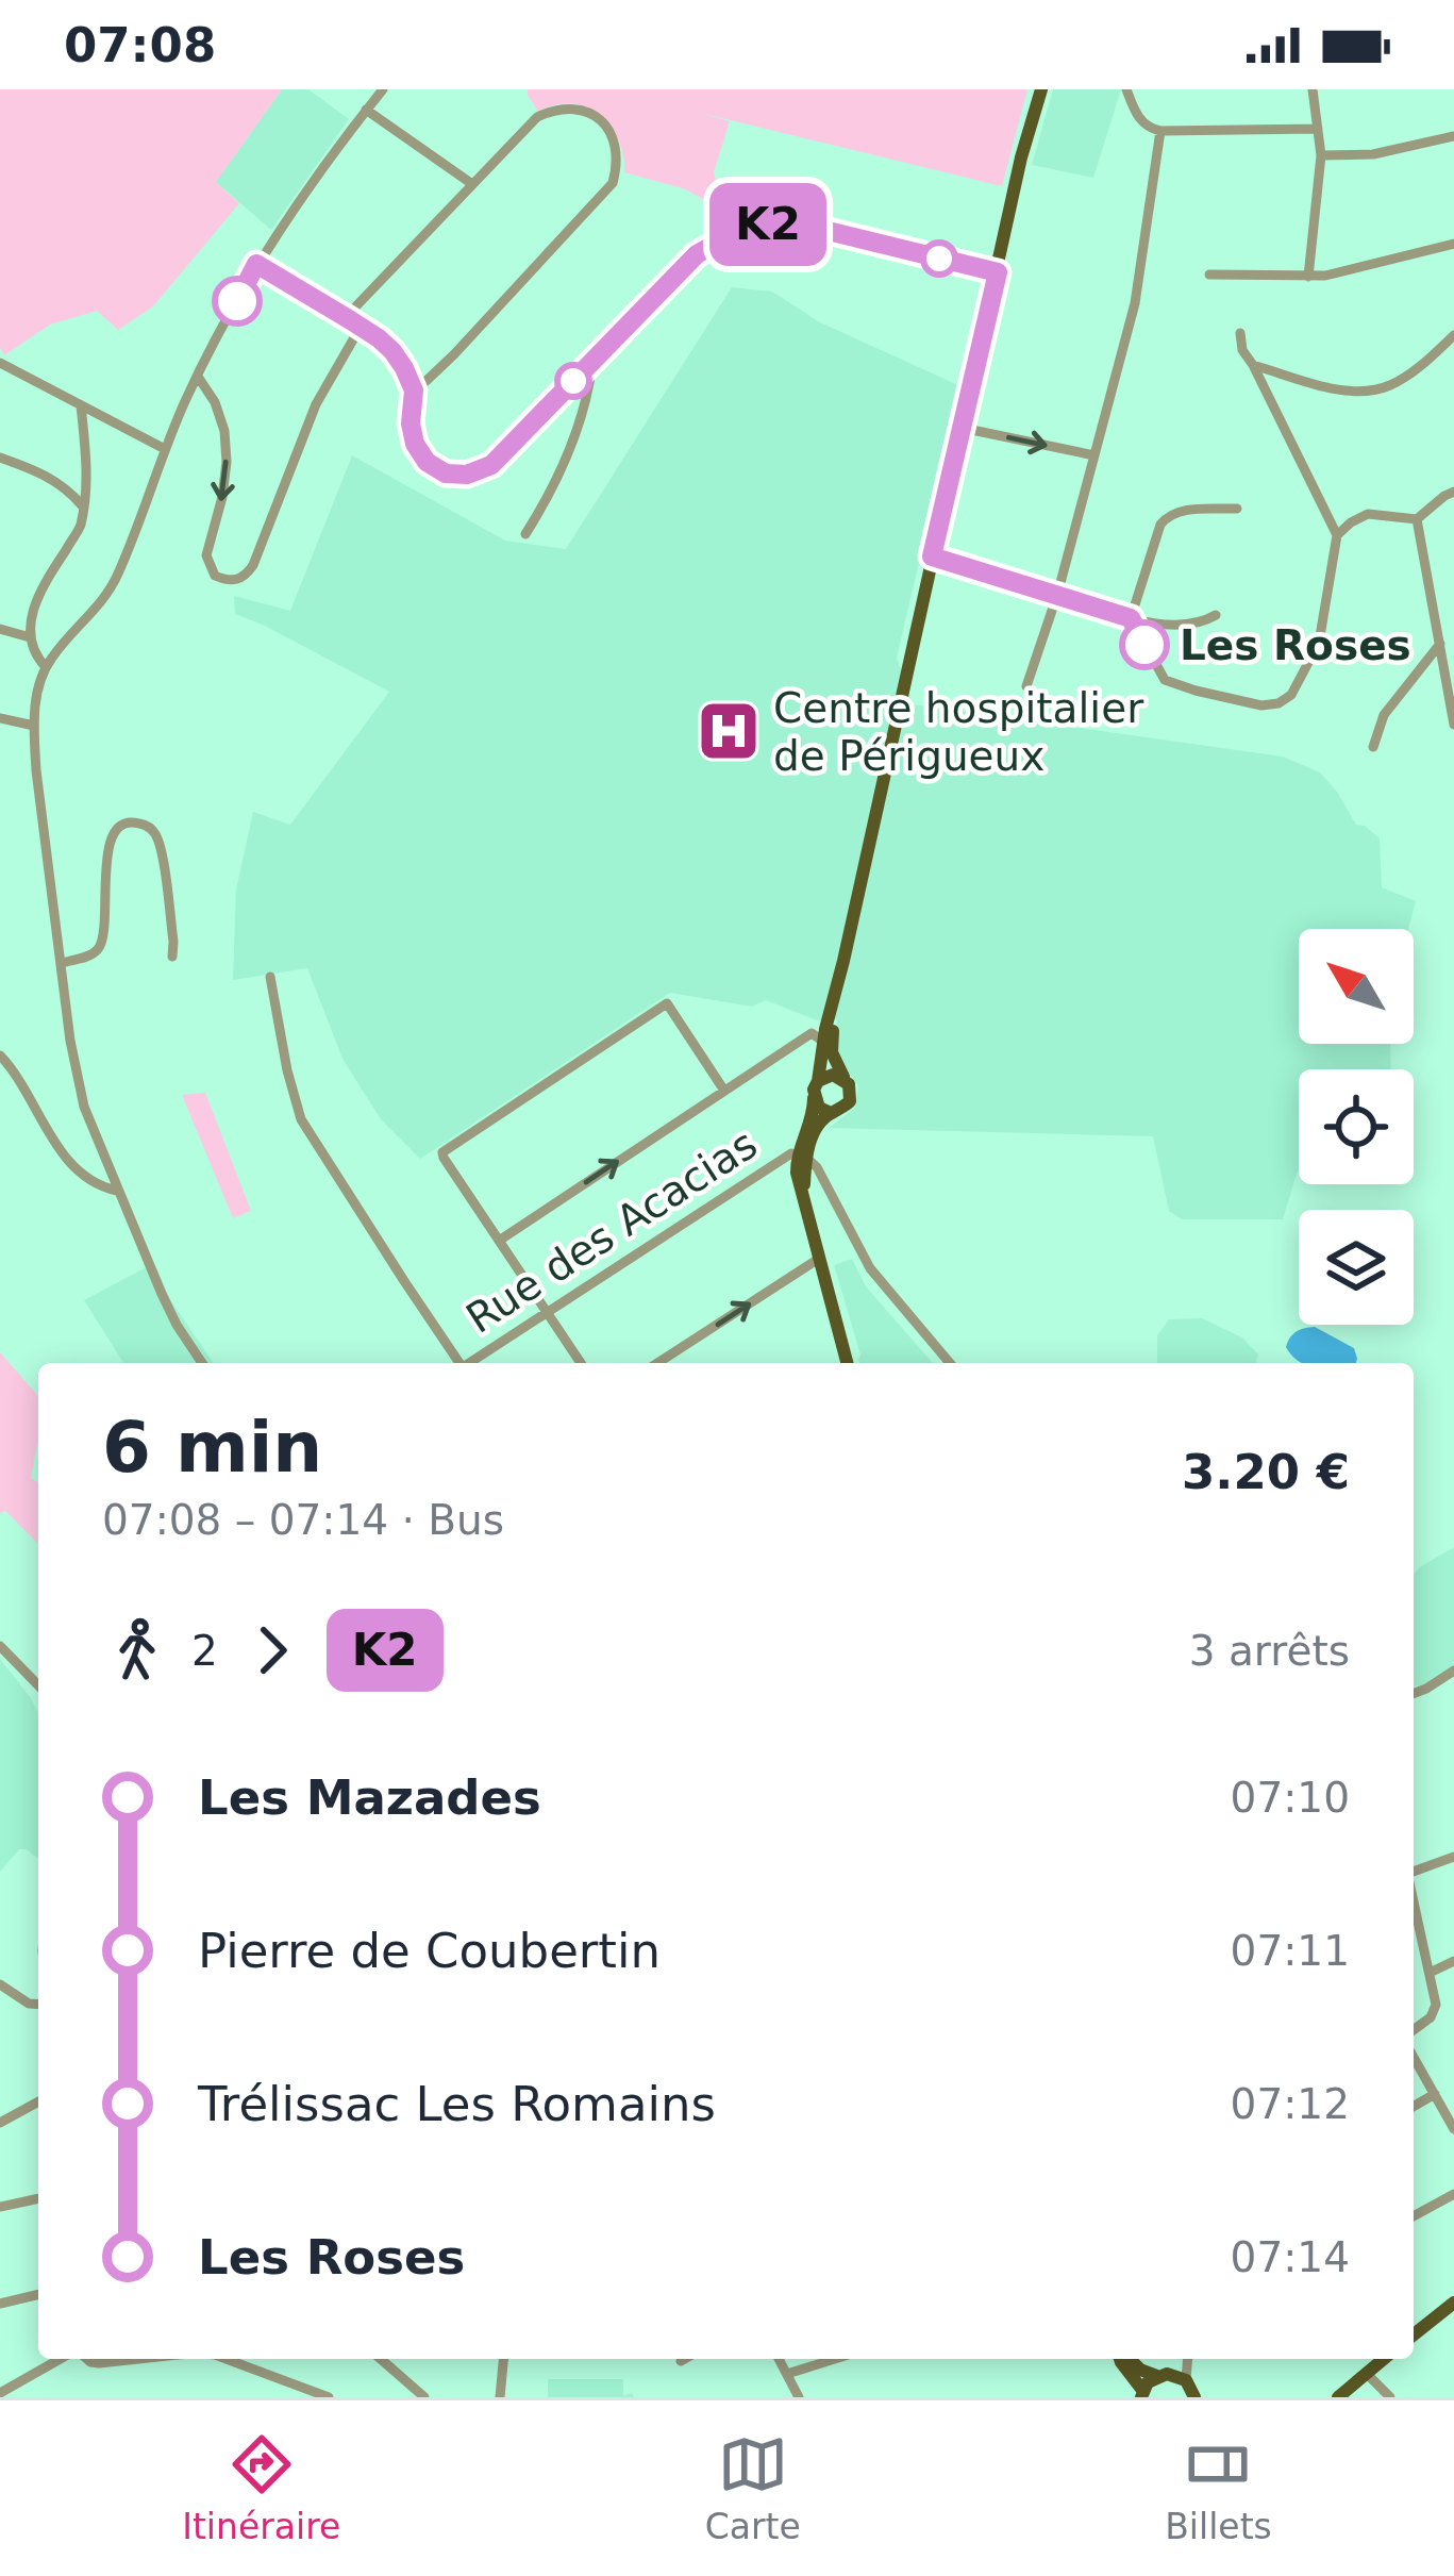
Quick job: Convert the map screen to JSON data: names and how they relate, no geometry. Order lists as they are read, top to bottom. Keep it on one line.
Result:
{"streets":{"street":["Rue des Acacias"]},"places":{"other":["Les Roses"],"hospital":["Centre hospitalier de Périgueux"]},"lines":["bus line K2"],"north":"top left","page":{"status":"07:08","on_map":"K2","heading":["6 min","07:08 – 07:14 · Bus","3.20 €"],"legs":["2","K2","3 arrêts"],"list":[{"name":"Les Mazades","value":"07:10"},{"name":"Pierre de Coubertin","value":"07:11"},{"name":"Trélissac Les Romains","value":"07:12"},{"name":"Les Roses","value":"07:14"}],"tabs":["Itinéraire","Carte","Billets"]}}
